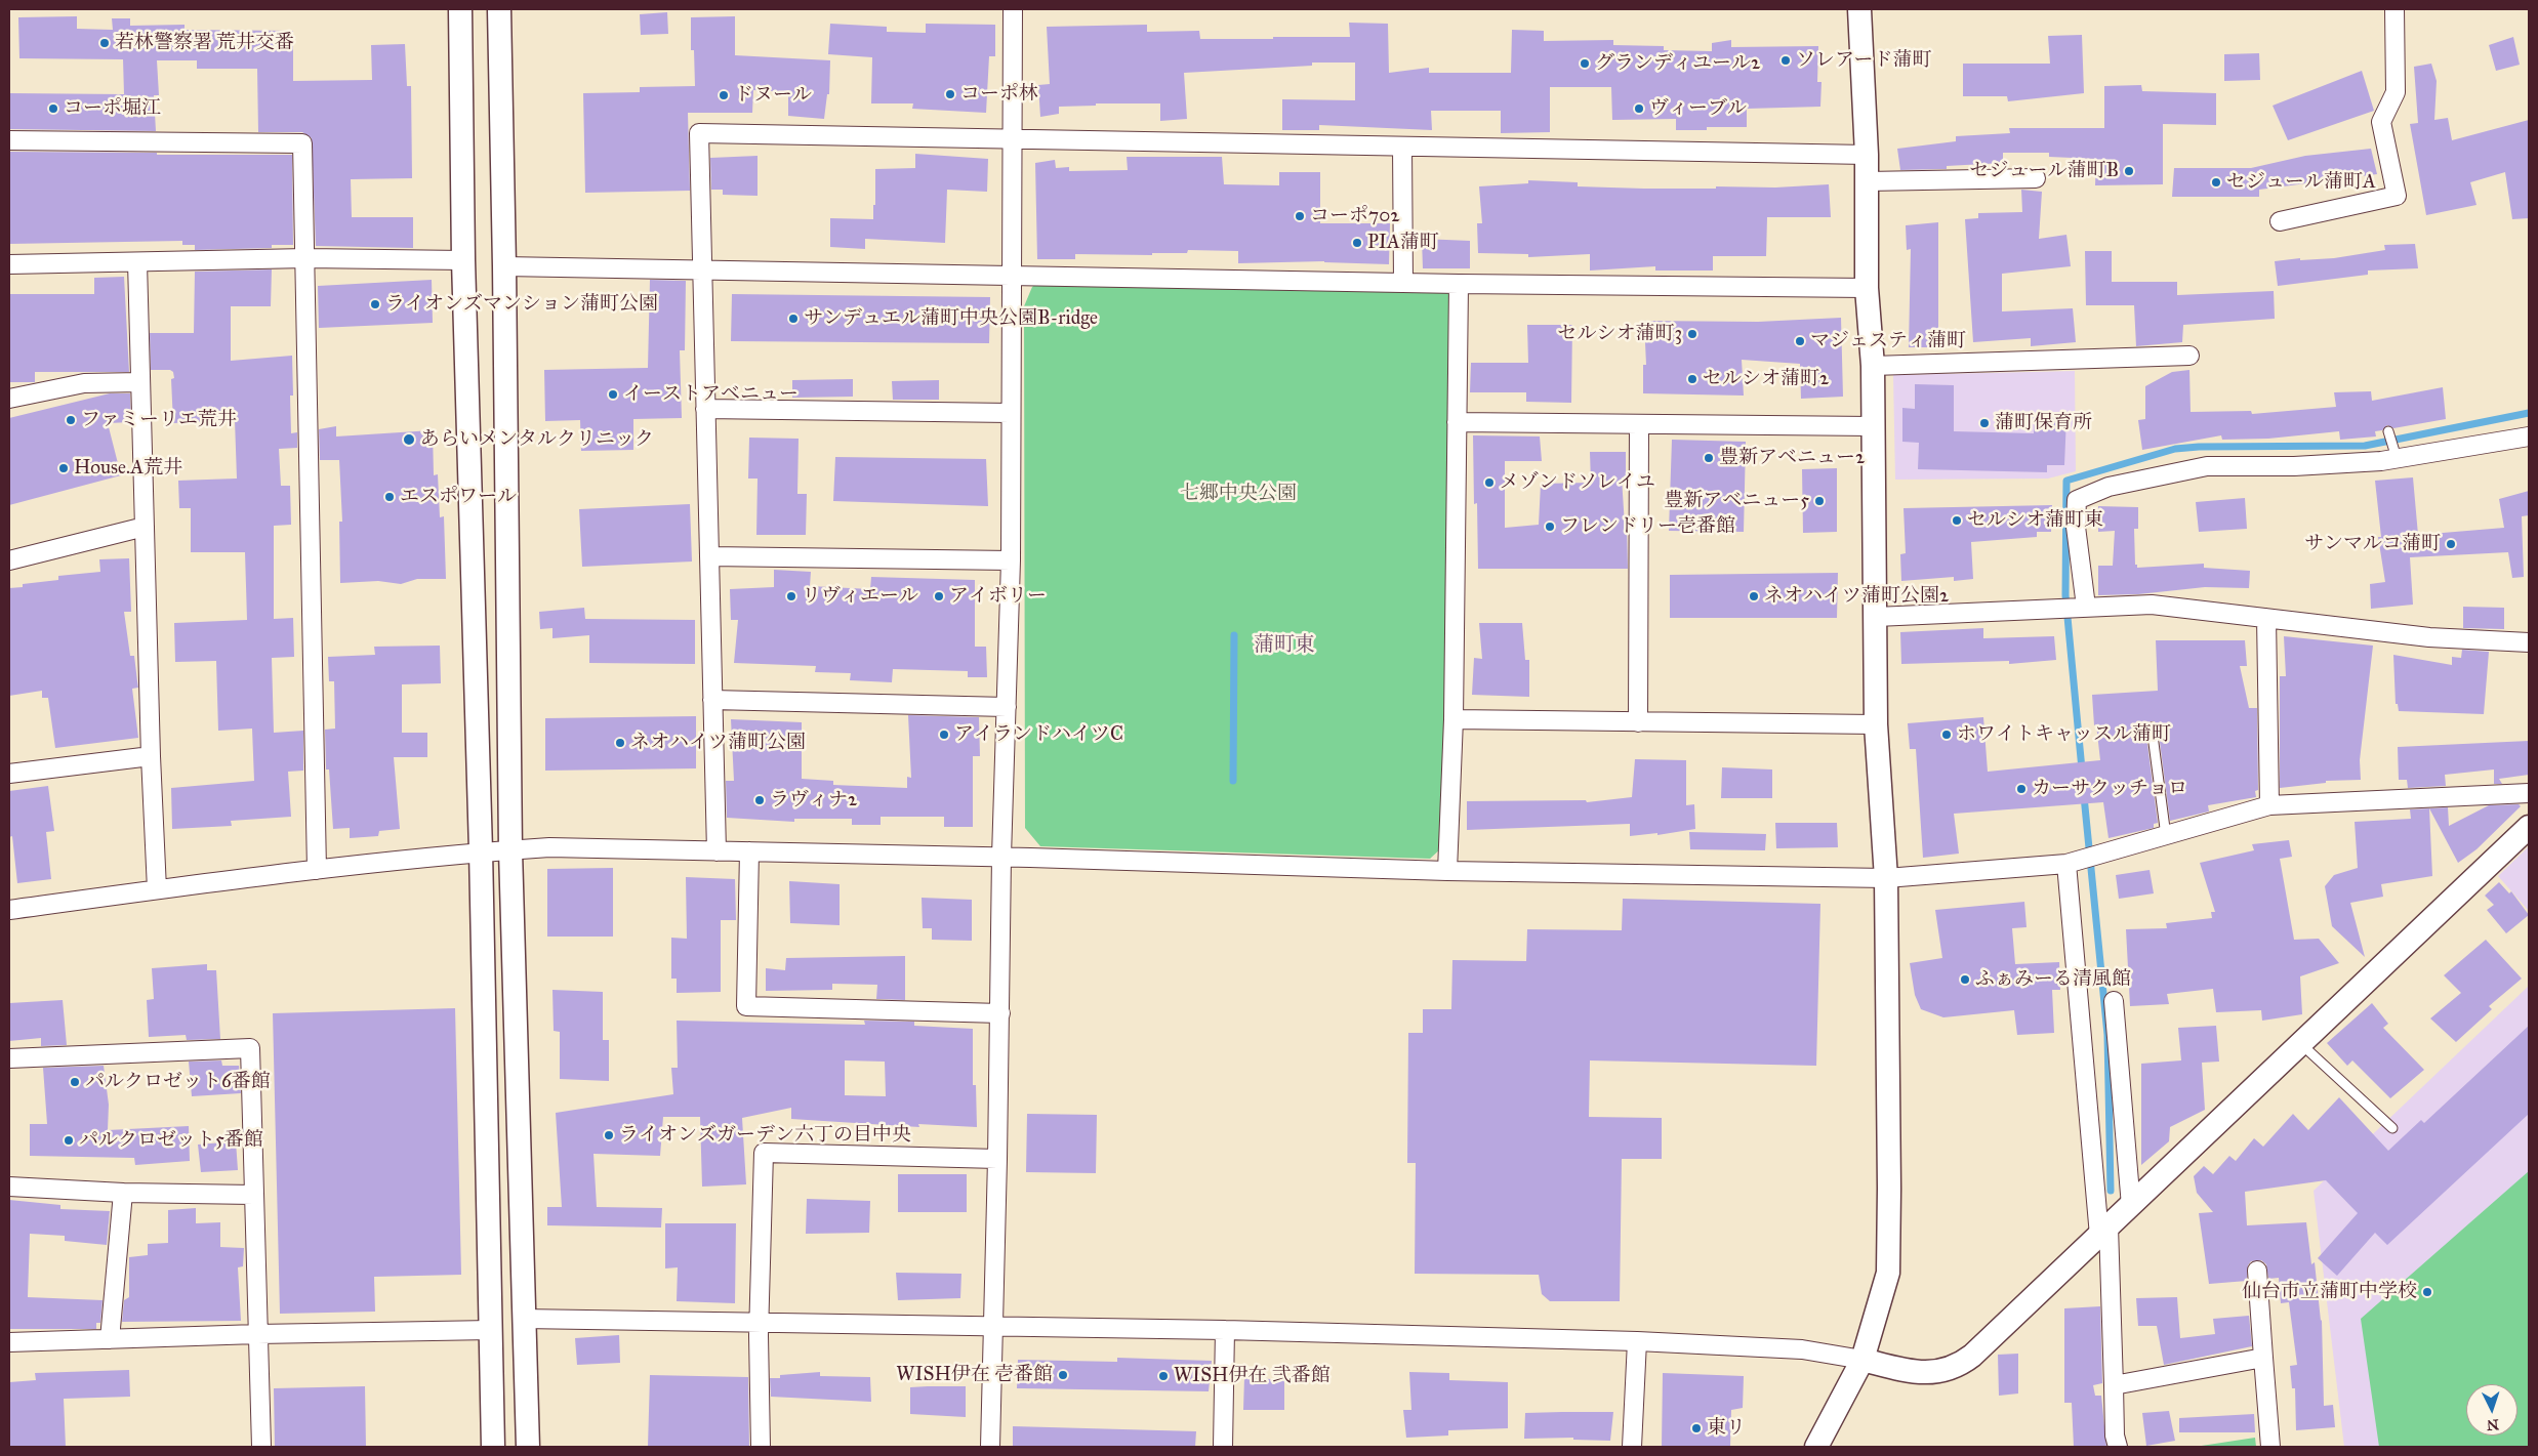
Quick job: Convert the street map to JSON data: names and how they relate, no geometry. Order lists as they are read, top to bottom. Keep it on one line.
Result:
{"districts":["蒲町東"],"parks":["七郷中央公園"],"places":["若林警察署 荒井交番","ソレアード蒲町","グランディユール2","コーポ林","ドヌール","コーポ堀江","ヴィーブル","セジュール蒲町B","セジュール蒲町A","コーポ702","PIA蒲町","ライオンズマンション蒲町公園","サンデュエル蒲町中央公園B-ridge","セルシオ蒲町3","マジェスティ蒲町","セルシオ蒲町2","イーストアベニュー","ファミーリエ荒井","蒲町保育所","あらいメンタルクリニック","豊新アベニュー2","House.A荒井","メゾンドソレイユ","エスポワール","豊新アベニュー5","セルシオ蒲町東","フレンドリー壱番館","サンマルコ蒲町","リヴィエール","アイボリー","ネオハイツ蒲町公園2","アイランドハイツC","ホワイトキャッスル蒲町","ネオハイツ蒲町公園","カーサクッチョロ","ラヴィナ2","ふぁみーる清風館","パルクロゼット6番館","ライオンズガーデン六丁の目中央","パルクロゼット5番館","仙台市立蒲町中学校","WISH伊在 壱番館","WISH伊在 弐番館","東リ"],"north":"bottom"}
